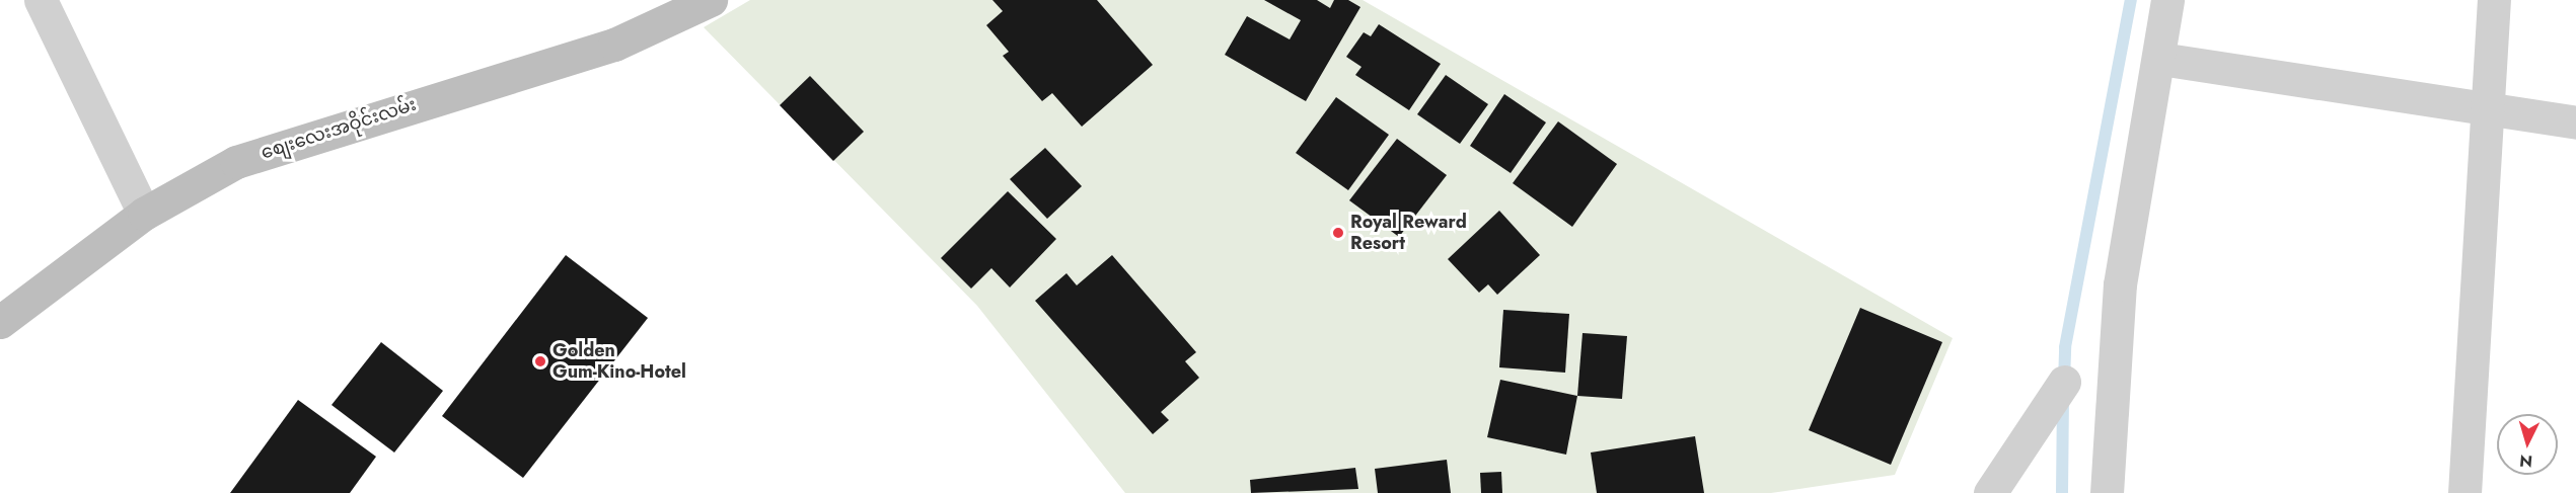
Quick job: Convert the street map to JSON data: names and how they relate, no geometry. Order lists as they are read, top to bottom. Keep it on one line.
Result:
{"streets":{"street":["စျေးလေးအဝိုင်းလမ်း"]},"places":["Royal Reward Resort","Golden Gum-Kino-Hotel"],"north":"bottom"}
